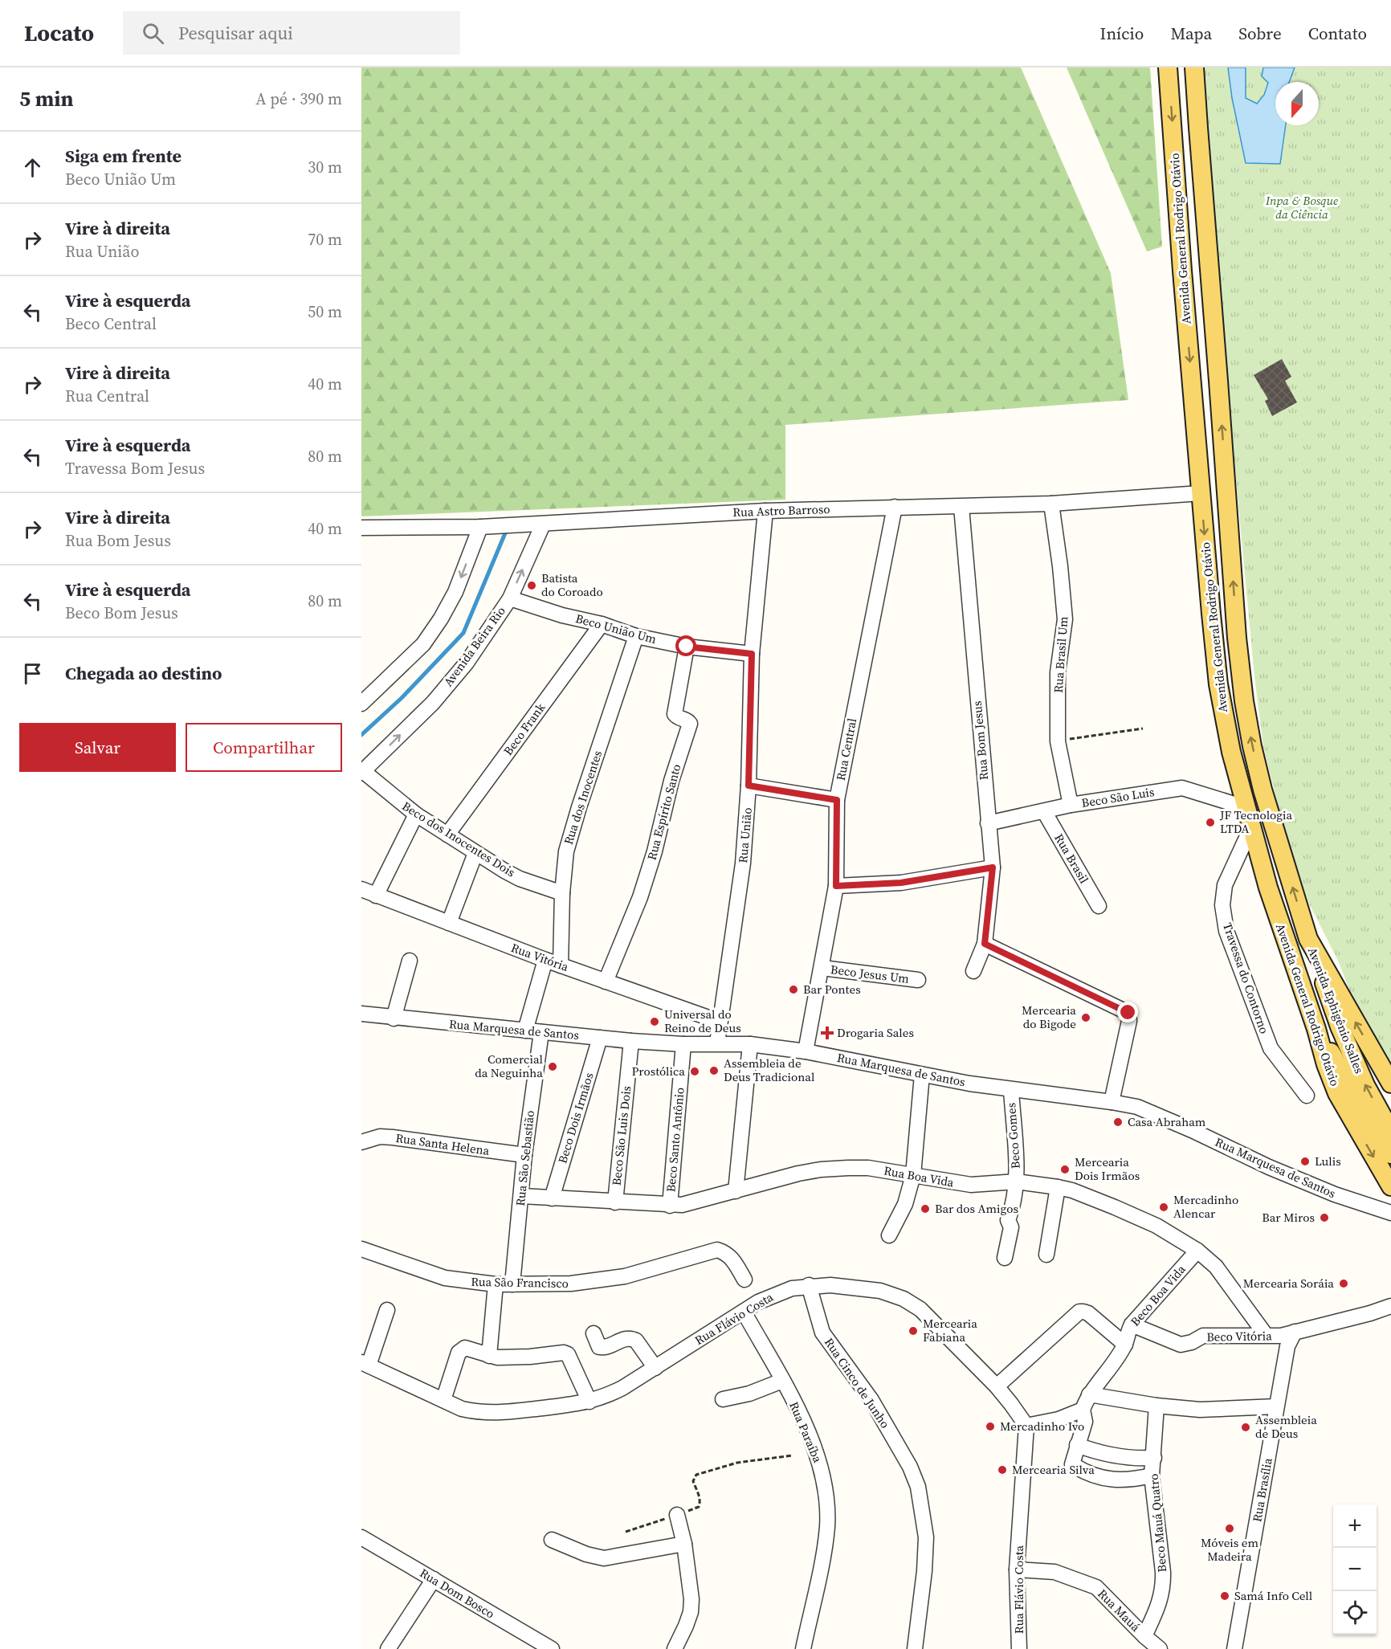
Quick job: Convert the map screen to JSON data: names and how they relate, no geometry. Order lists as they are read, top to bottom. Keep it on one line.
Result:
{"streets":{"main road":["Avenida General Rodrigo Otávio","Avenida Ephigênio Salles"],"street":["Rua Astro Barroso","Beco União Um","Avenida Beira Rio","Rua Brasil Um","Beco Frank","Rua Bom Jesus","Rua Central","Rua dos Inocentes","Beco São Luis","Rua Espírito Santo","Rua União","Beco dos Inocentes Dois","Rua Brasil","Rua Vitória","Beco Jesus Um","Travessa do Contorno","Rua Marquesa de Santos","Beco Dois Irmãos","Beco São Luis Dois","Beco Gomes","Beco Santo Antônio","Rua Santa Helena","Rua São Sebastião","Rua Boa Vida","Rua São Francisco","Beco Boa Vida","Rua Flávio Costa","Beco Vitória","Rua Cinco de Junho","Rua Paraíba","Rua Brasília","Beco Mauá Quatro","Rua Dom Bosco","Rua Mauá"]},"crossings":[["Avenida General Rodrigo Otávio","Rua Astro Barroso"],["Avenida General Rodrigo Otávio","Beco São Luis"],["Avenida General Rodrigo Otávio","Travessa do Contorno"],["Avenida General Rodrigo Otávio","Avenida Ephigênio Salles"],["Rua Astro Barroso","Avenida Beira Rio"],["Rua Astro Barroso","Rua Brasil Um"],["Rua Astro Barroso","Rua Bom Jesus"],["Rua Astro Barroso","Rua Central"],["Rua Astro Barroso","Rua União"],["Beco União Um","Avenida Beira Rio"],["Beco União Um","Beco Frank"],["Beco União Um","Rua dos Inocentes"],["Beco União Um","Rua Espírito Santo"],["Beco União Um","Rua União"],["Avenida Beira Rio","Beco dos Inocentes Dois"],["Rua Brasil Um","Beco São Luis"],["Beco Frank","Beco dos Inocentes Dois"],["Rua Bom Jesus","Beco São Luis"],["Rua Central","Beco Jesus Um"],["Rua Central","Rua Marquesa de Santos"],["Rua dos Inocentes","Beco dos Inocentes Dois"],["Rua dos Inocentes","Rua Vitória"],["Beco São Luis","Rua Brasil"],["Rua Espírito Santo","Rua Vitória"],["Rua União","Rua Vitória"],["Rua União","Rua Marquesa de Santos"],["Rua Marquesa de Santos","Beco Dois Irmãos"],["Rua Marquesa de Santos","Beco São Luis Dois"],["Rua Marquesa de Santos","Beco Gomes"],["Rua Marquesa de Santos","Beco Santo Antônio"],["Rua Marquesa de Santos","Rua São Sebastião"],["Beco Dois Irmãos","Rua Boa Vida"],["Beco São Luis Dois","Rua Boa Vida"],["Beco Gomes","Rua Boa Vida"],["Beco Santo Antônio","Rua Boa Vida"],["Rua Santa Helena","Rua São Sebastião"],["Rua São Sebastião","Rua Boa Vida"],["Rua São Sebastião","Rua São Francisco"],["Rua Boa Vida","Beco Boa Vida"],["Rua Boa Vida","Beco Vitória"],["Beco Boa Vida","Beco Vitória"],["Beco Boa Vida","Beco Mauá Quatro"],["Rua Flávio Costa","Rua Cinco de Junho"],["Rua Flávio Costa","Rua Paraíba"],["Rua Flávio Costa","Rua Mauá"],["Beco Vitória","Rua Brasília"],["Beco Mauá Quatro","Rua Mauá"]],"parks":["Inpa & Bosque da Ciência"],"places":{"other":["Batista do Coroado","JF Tecnologia LTDA","Bar Pontes","Mercearia do Bigode","Universal do Reino de Deus","Comercial da Neguinha","Assembleia de Deus Tradicional","Prostólica","Casa Abraham","Lulis","Mercearia Dois Irmãos","Mercadinho Alencar","Bar dos Amigos","Bar Miros","Mercearia Soráia","Mercearia Fabiana","Mercadinho Ivo","Assembleia de Deus","Mercearia Silva","Móveis em Madeira","Samá Info Cell"],"health":["Drogaria Sales"]},"north":"bottom","page":{"header":"Locato","search":"Pesquisar aqui","nav":["Início","Mapa","Sobre","Contato"],"heading":["5 min","A pé · 390 m"],"list":[["Siga em frente","Beco União Um","30 m"],["Vire à direita","Rua União","70 m"],["Vire à esquerda","Beco Central","50 m"],["Vire à direita","Rua Central","40 m"],["Vire à esquerda","Travessa Bom Jesus","80 m"],["Vire à direita","Rua Bom Jesus","40 m"],["Vire à esquerda","Beco Bom Jesus","80 m"],"Chegada ao destino"],"buttons":["Salvar","Compartilhar"],"map_buttons":["+","−"]}}
